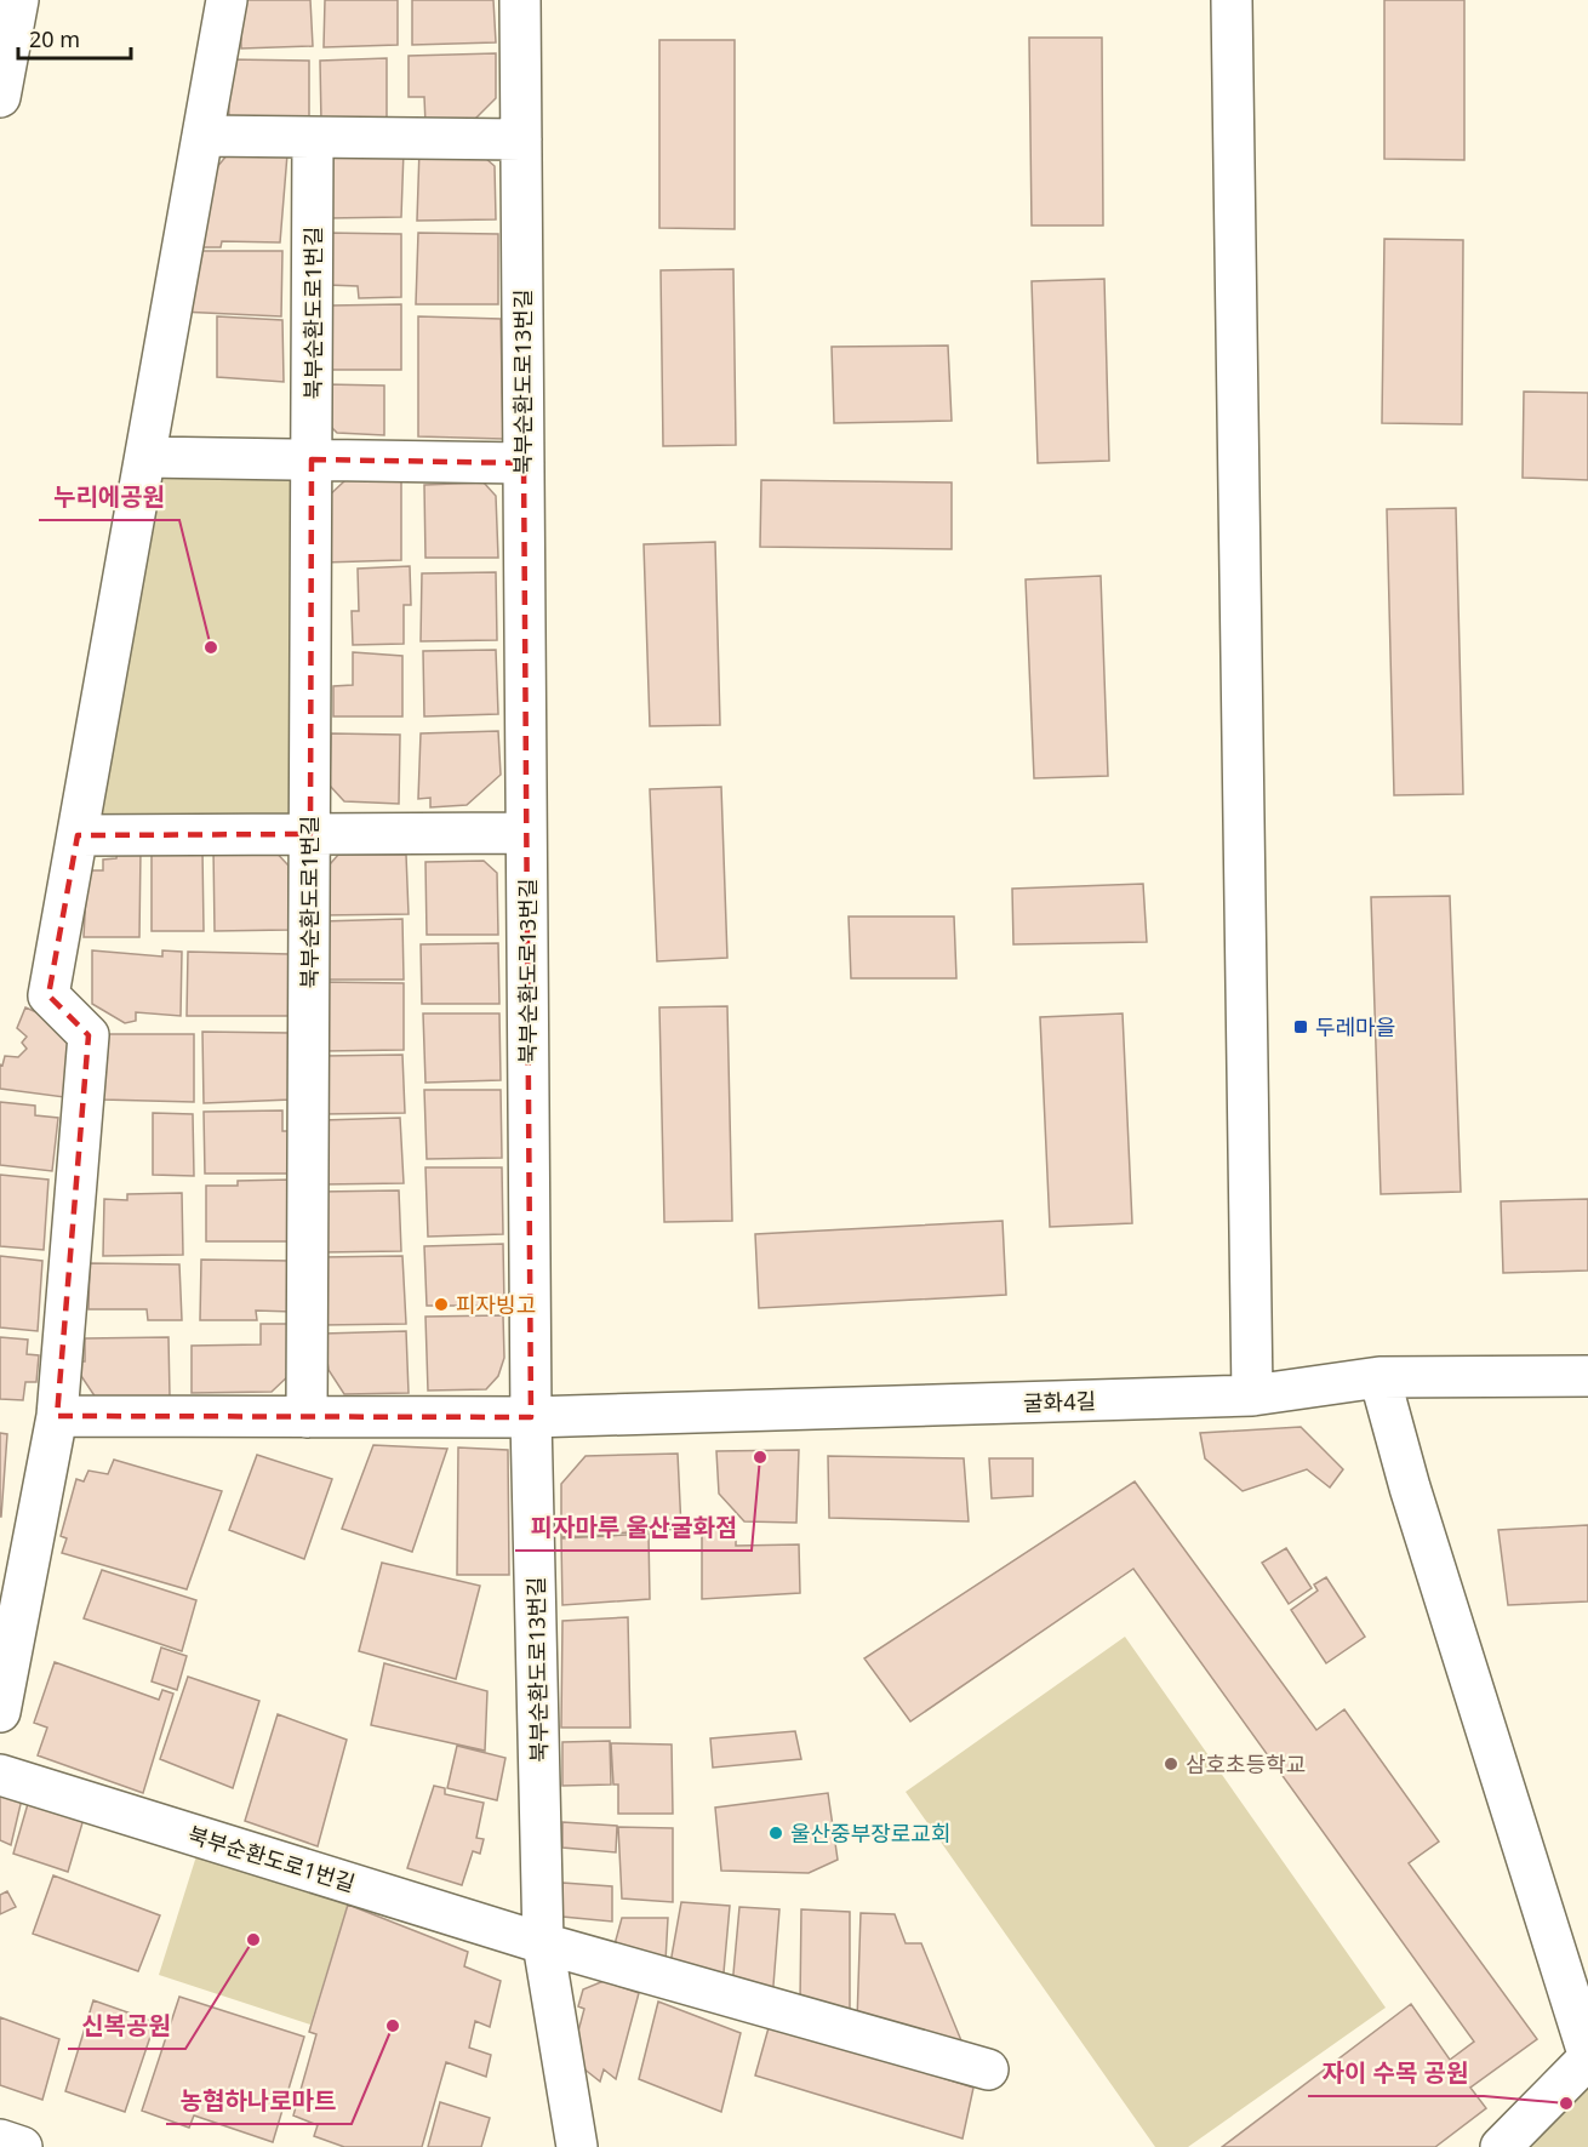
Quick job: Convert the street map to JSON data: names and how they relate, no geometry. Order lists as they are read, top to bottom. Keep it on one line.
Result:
{"streets":{"main road":["북부순환도로1번길","북부순환도로13번길","굴화4길"]},"crossings":[["북부순환도로1번길","북부순환도로13번길"],["북부순환도로1번길","굴화4길"],["북부순환도로13번길","굴화4길"]],"places":{"other":["누리에공원","피자빙고","피자마루 울산굴화점","삼호초등학교","울산중부장로교회","신복공원","농협하나로마트","자이 수목 공원"],"transit":["두레마을"]},"scale_bar":"20 m"}
